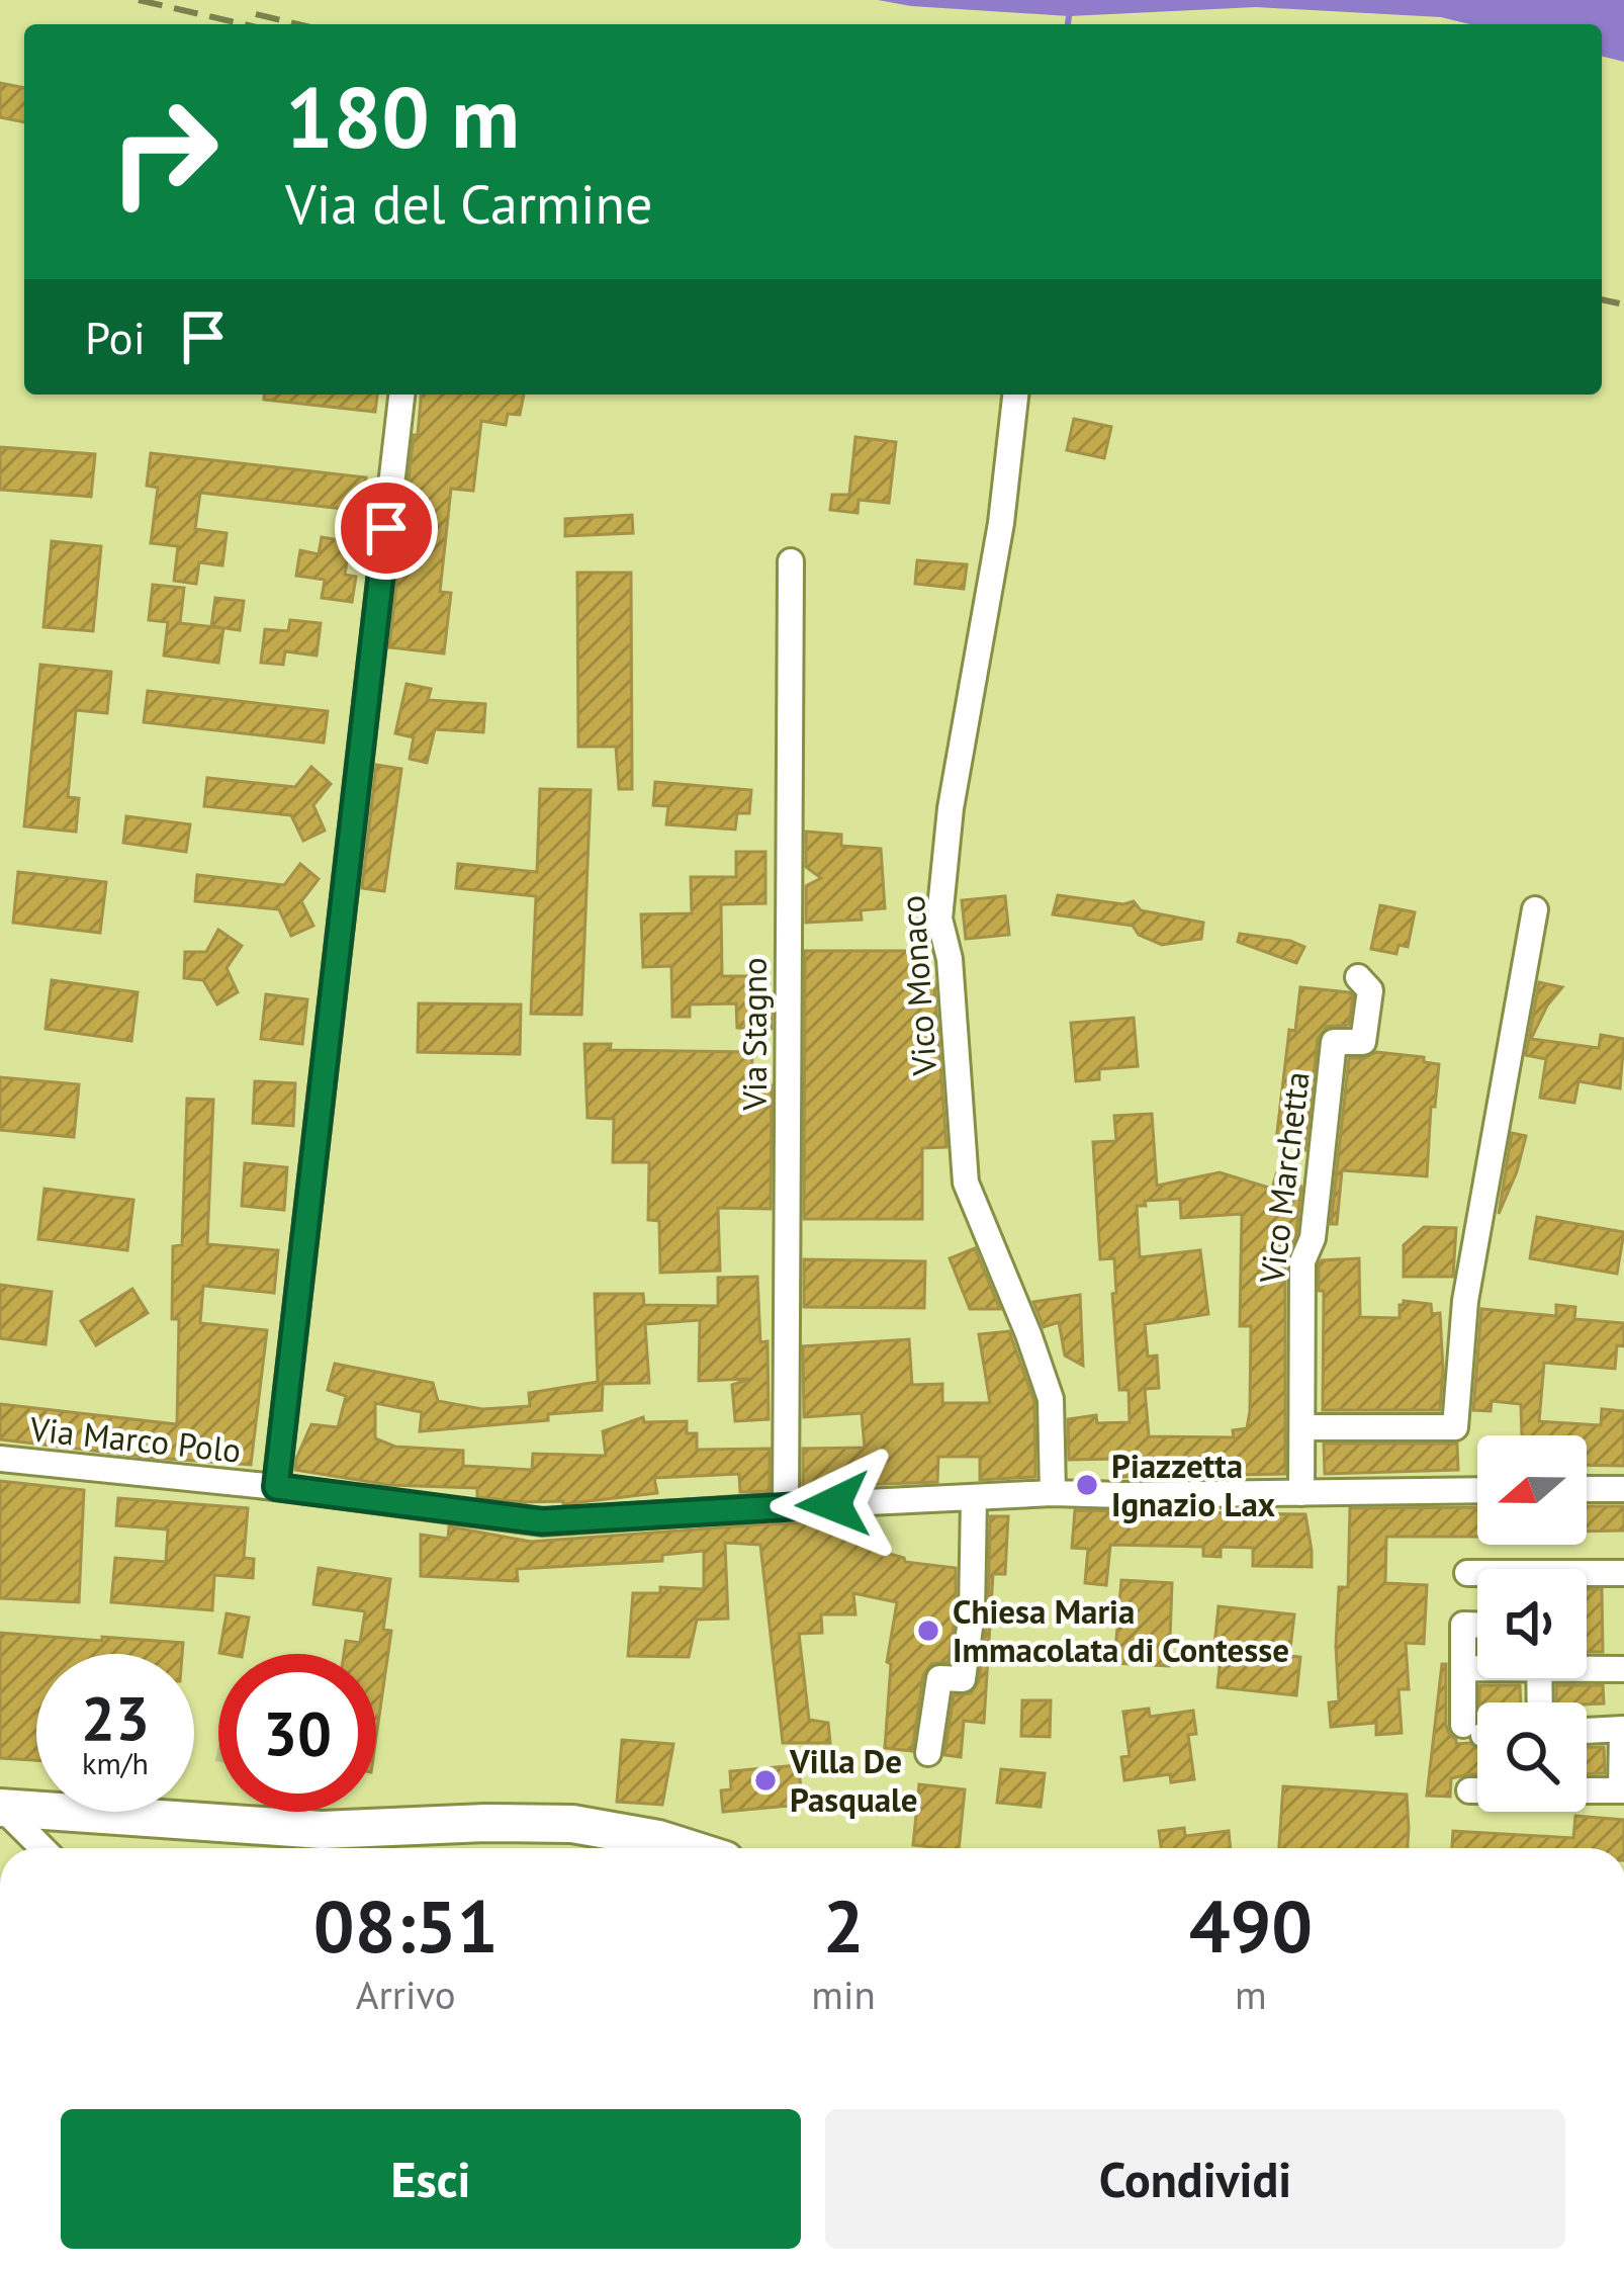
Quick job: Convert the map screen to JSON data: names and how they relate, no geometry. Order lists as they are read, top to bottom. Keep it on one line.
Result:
{"streets":{"street":["Vico Monaco","Via Stagno","Vico Marchetta","Via Marco Polo"]},"crossings":[["Vico Monaco","Via Marco Polo"],["Via Stagno","Via Marco Polo"],["Vico Marchetta","Via Marco Polo"]],"places":["Piazzetta Ignazio Lax","Chiesa Maria Immacolata di Contesse","Villa De Pasquale"],"north":"left","page":{"turn":["180 m","Via del Carmine"],"then":"Poi","speed":"23 km/h","limit":"30","eta":["08:51","Arrivo","2","min","490","m"],"buttons":["Esci","Condividi"]}}
